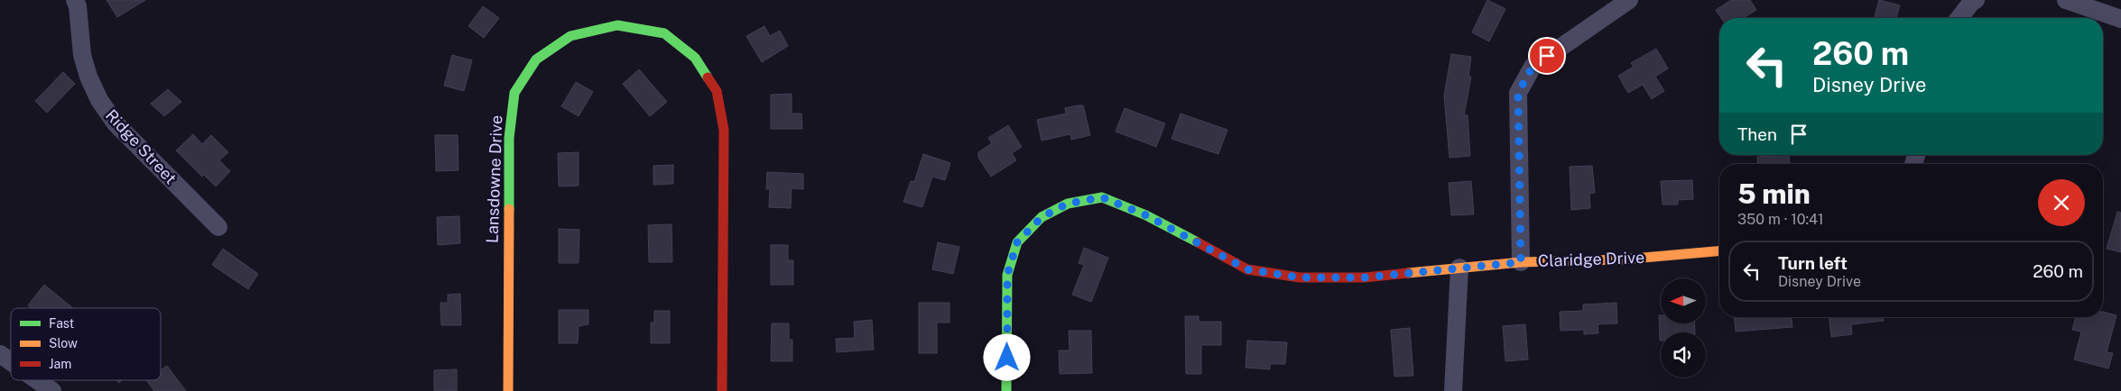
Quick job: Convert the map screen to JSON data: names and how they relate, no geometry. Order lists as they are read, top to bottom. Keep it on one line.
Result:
{"streets":{"street":["Ridge Street","Lansdowne Drive","Claridge Drive"]},"legend":["Fast","Slow","Jam"],"north":"left","page":{"turn":["260 m","Disney Drive"],"then":"Then","heading":["5 min","350 m · 10:41"],"list":[{"name":"Turn left","note":"Disney Drive","value":"260 m"}]}}
